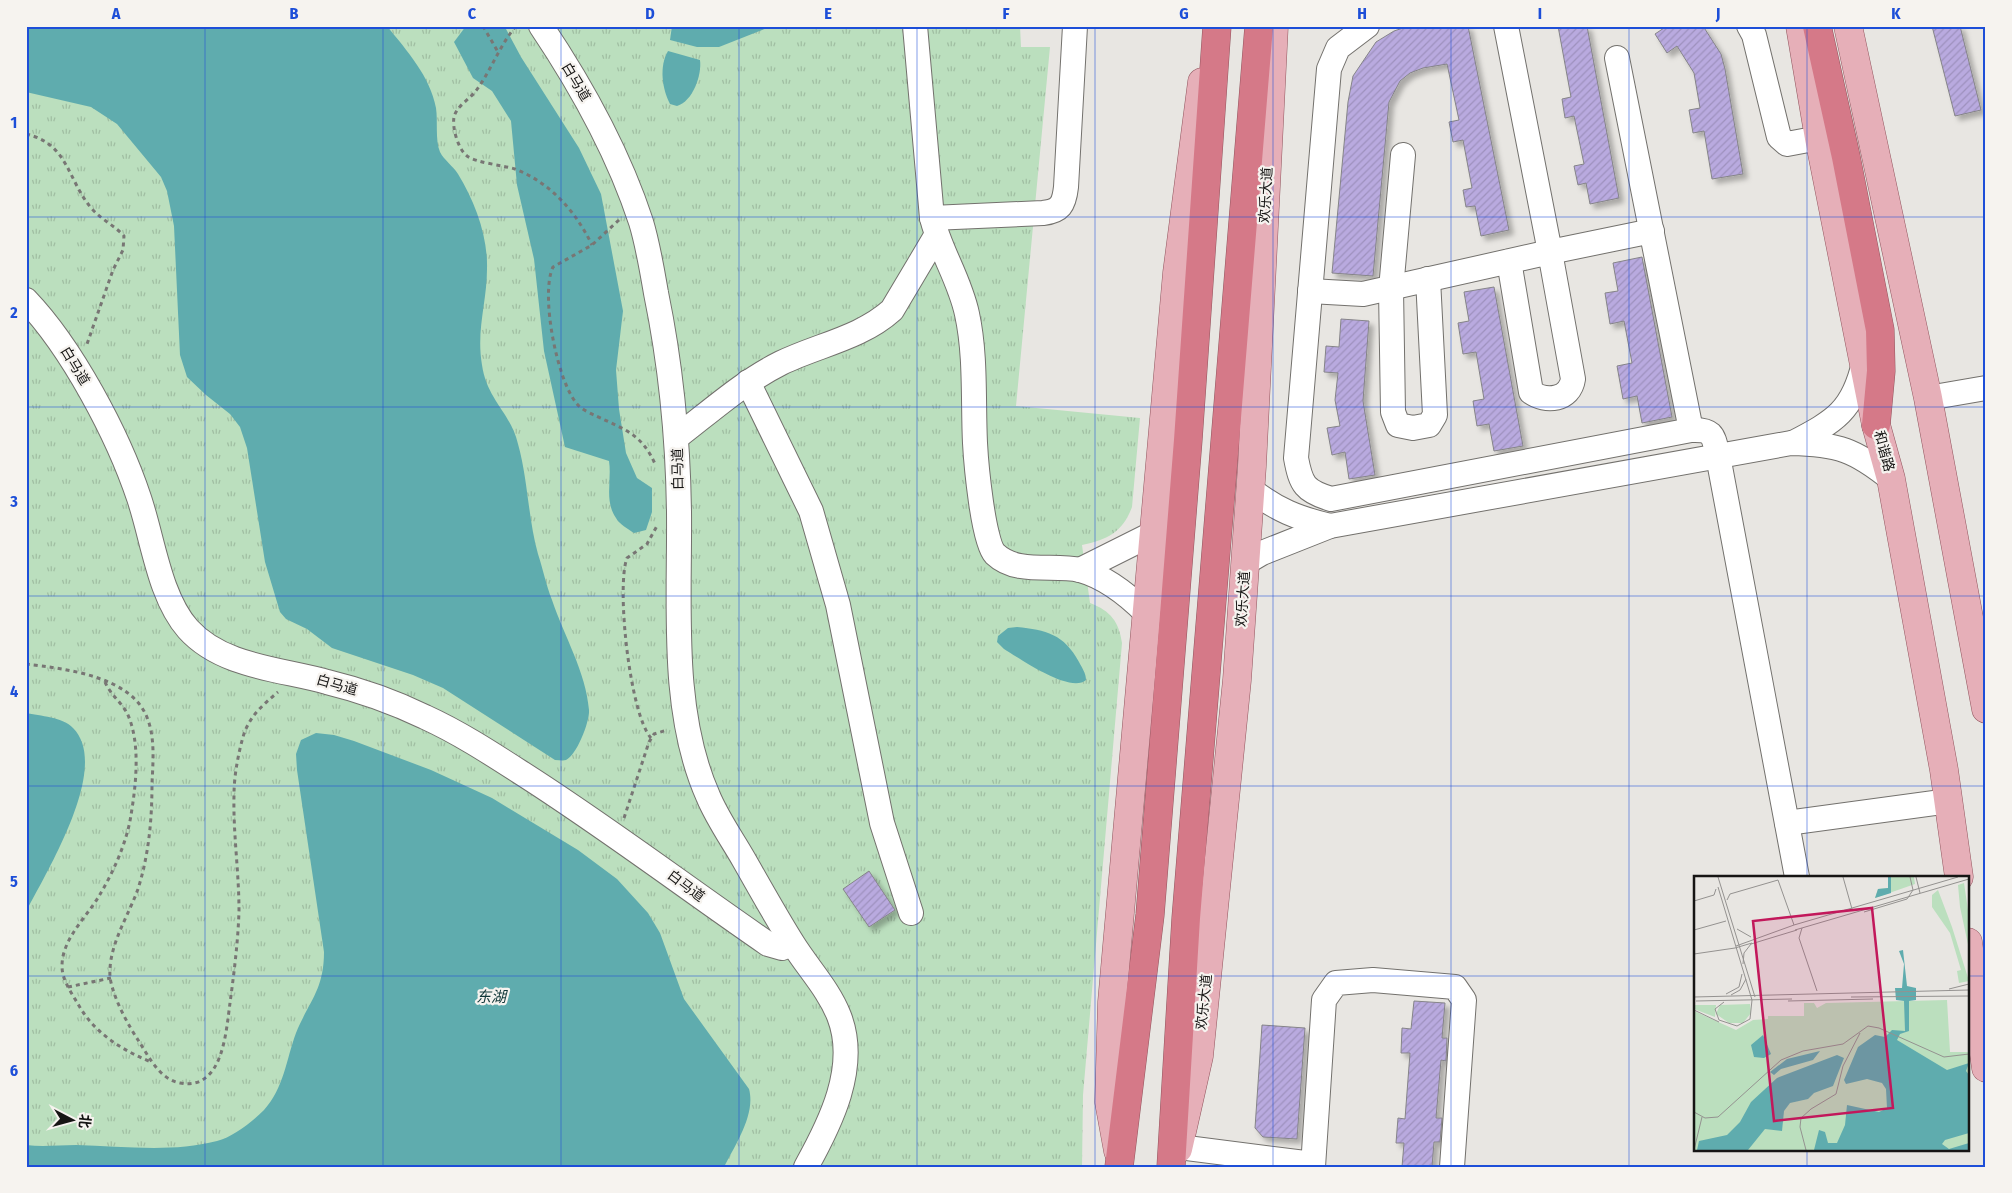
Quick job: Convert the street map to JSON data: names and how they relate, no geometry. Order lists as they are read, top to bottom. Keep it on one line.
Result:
{"streets":{"highway":["欢乐大道"],"main road":["和谐路"],"street":["白马道"]},"water":["东湖"],"north":"right","grid":{"columns":["A","B","C","D","E","F","G","H","I","J","K"],"rows":["1","2","3","4","5","6"]}}
